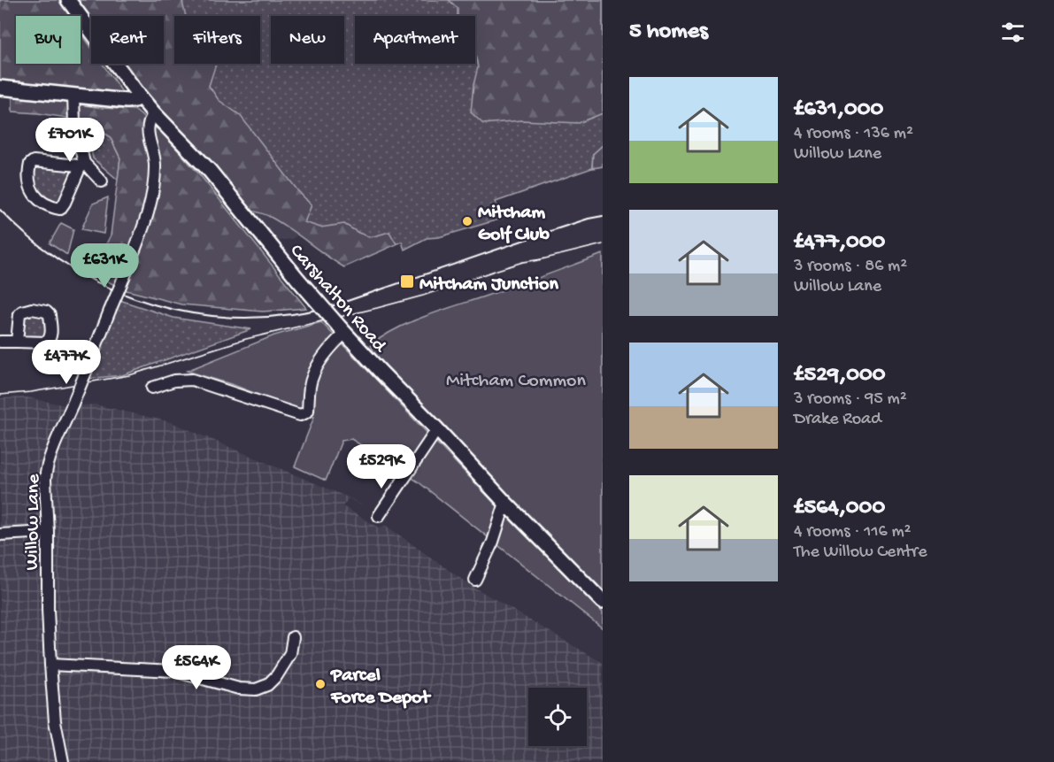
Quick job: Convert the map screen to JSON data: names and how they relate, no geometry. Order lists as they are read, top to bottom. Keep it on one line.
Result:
{"streets":{"main road":["Carshalton Road"],"street":["Willow Lane"]},"crossings":[["Carshalton Road","Willow Lane"]],"parks":["Mitcham Common"],"places":{"other":["Mitcham Golf Club","Parcel Force Depot"],"transit":["Mitcham Junction"]},"page":{"heading":"5 homes","chip":["Buy","Rent","Filters","New","Apartment"],"list":[{"name":"£631,000","note":"4 rooms · 136 m² · Willow Lane"},{"name":"£477,000","note":"3 rooms · 86 m² · Willow Lane"},{"name":"£529,000","note":"3 rooms · 95 m² · Drake Road"},{"name":"£564,000","note":"4 rooms · 116 m² · The Willow Centre"}],"price":["£701K","£631K","£477K","£529K","£564K"]}}
